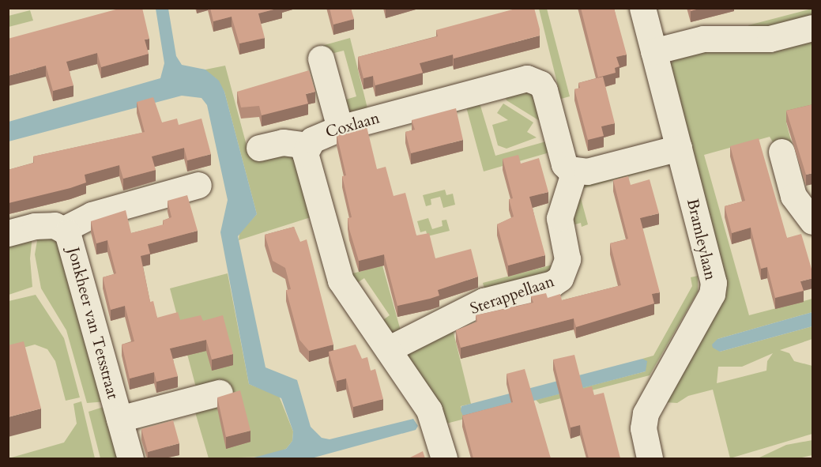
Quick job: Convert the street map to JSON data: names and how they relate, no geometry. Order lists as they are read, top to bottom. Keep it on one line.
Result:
{"streets":{"street":["Coxlaan","Bramleylaan","Sterappellaan","Jonkheer van Tetsstraat"]},"crossings":[["Coxlaan","Sterappellaan"]]}
